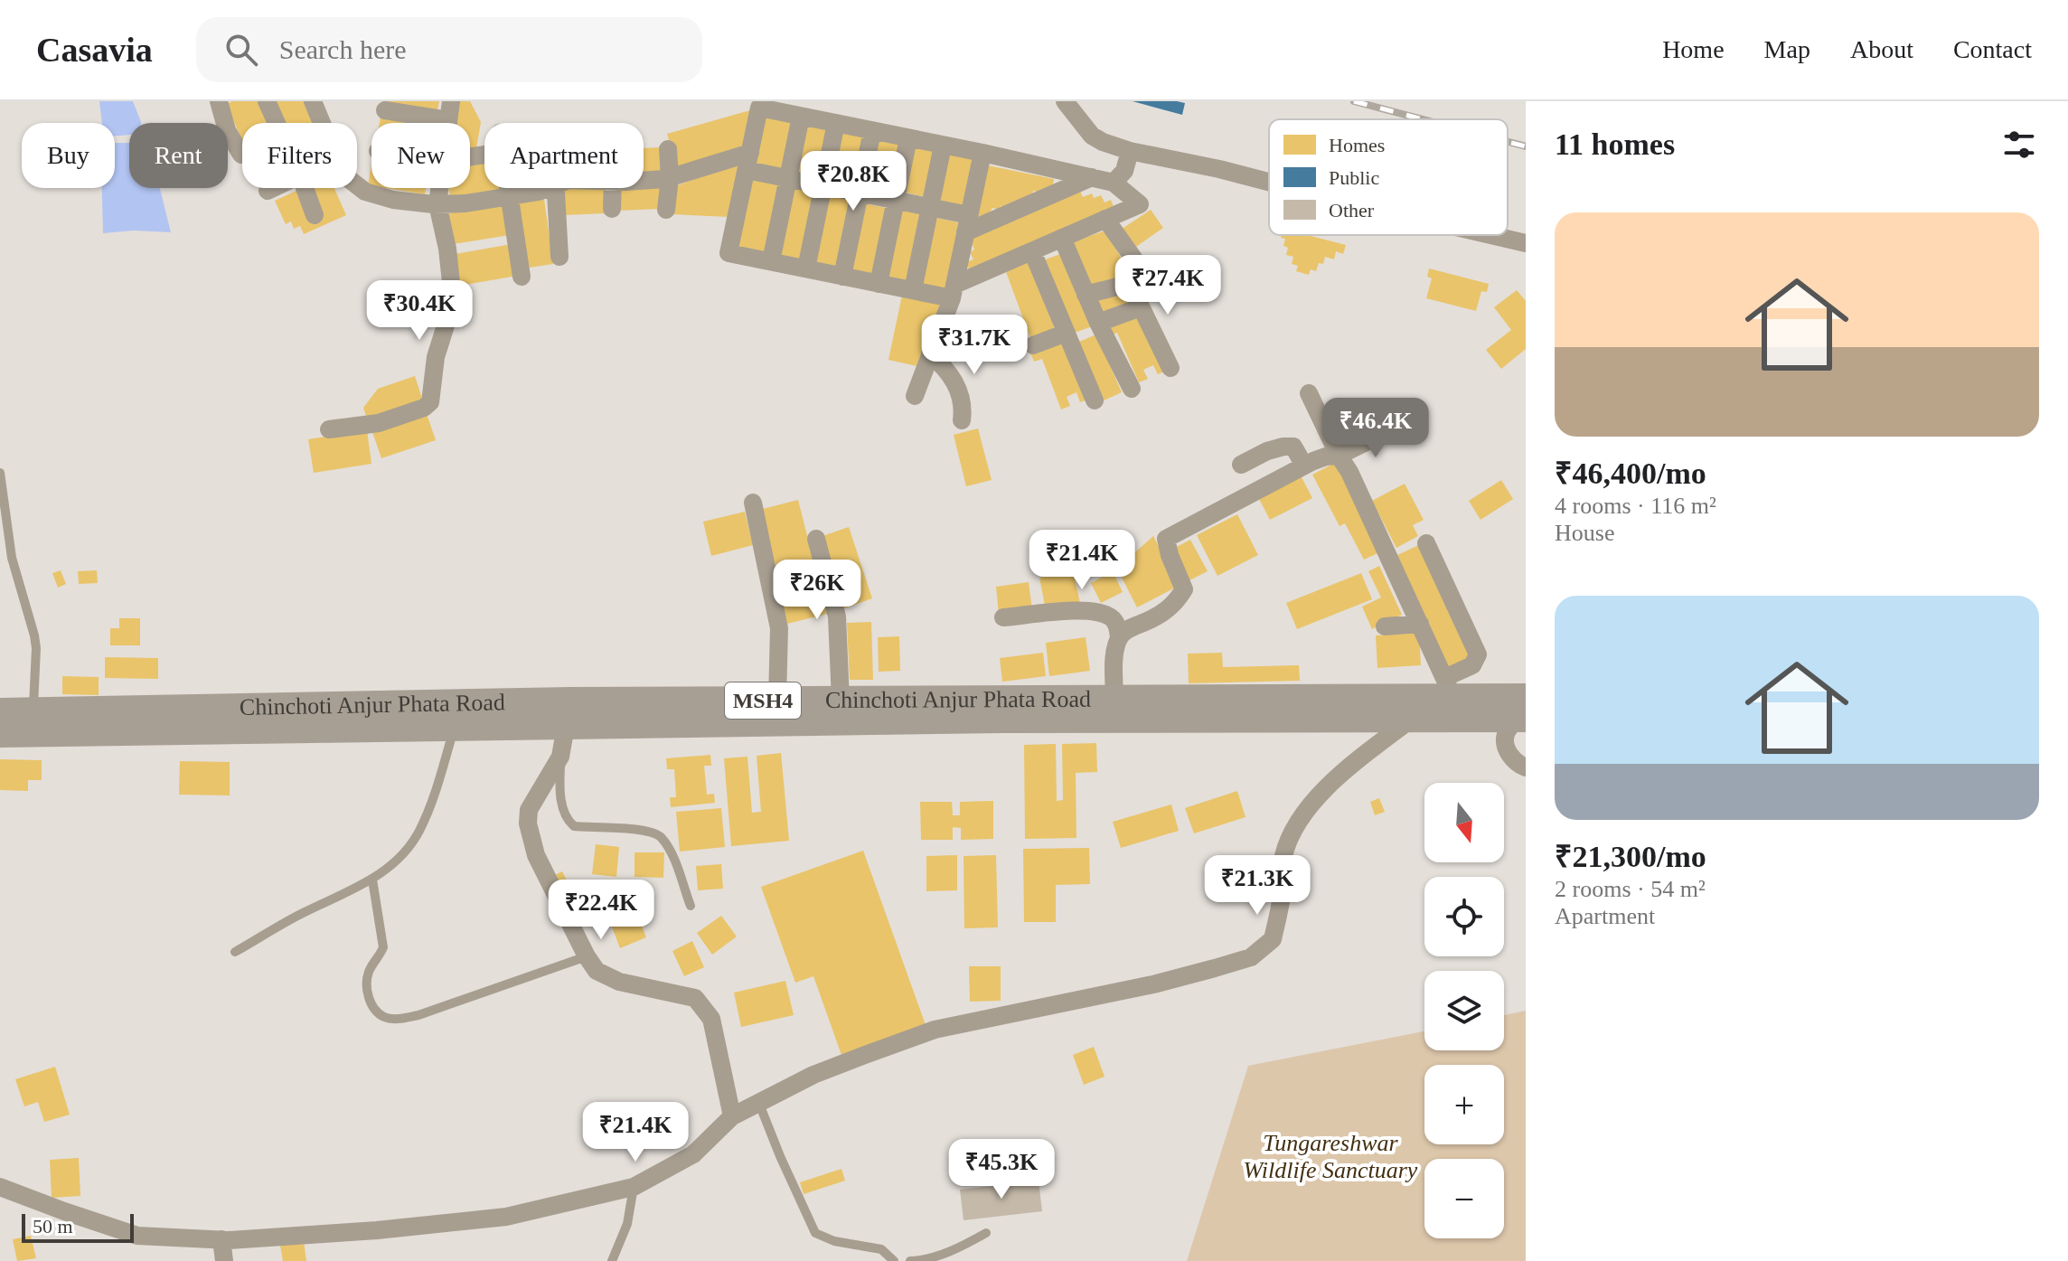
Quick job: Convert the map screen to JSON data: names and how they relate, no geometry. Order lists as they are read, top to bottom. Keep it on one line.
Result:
{"streets":{"main road":["Chinchoti Anjur Phata Road","MSH4"]},"parks":["Tungareshwar Wildlife Sanctuary"],"legend":["Homes","Public","Other"],"scale_bar":"50 m","north":"bottom","page":{"header":"Casavia","search":"Search here","nav":["Home","Map","About","Contact"],"heading":"11 homes","chip":["Buy","Rent","Filters","New","Apartment"],"price":["₹20.8K","₹27.4K","₹30.4K","₹31.7K","₹46.4K","₹21.4K","₹26K","₹21.3K","₹22.4K","₹21.4K","₹45.3K"],"list":[{"name":"₹46,400/mo","note":"4 rooms · 116 m² · House"},{"name":"₹21,300/mo","note":"2 rooms · 54 m² · Apartment"}],"map_buttons":["+","−"],"scale":"50 m"}}
